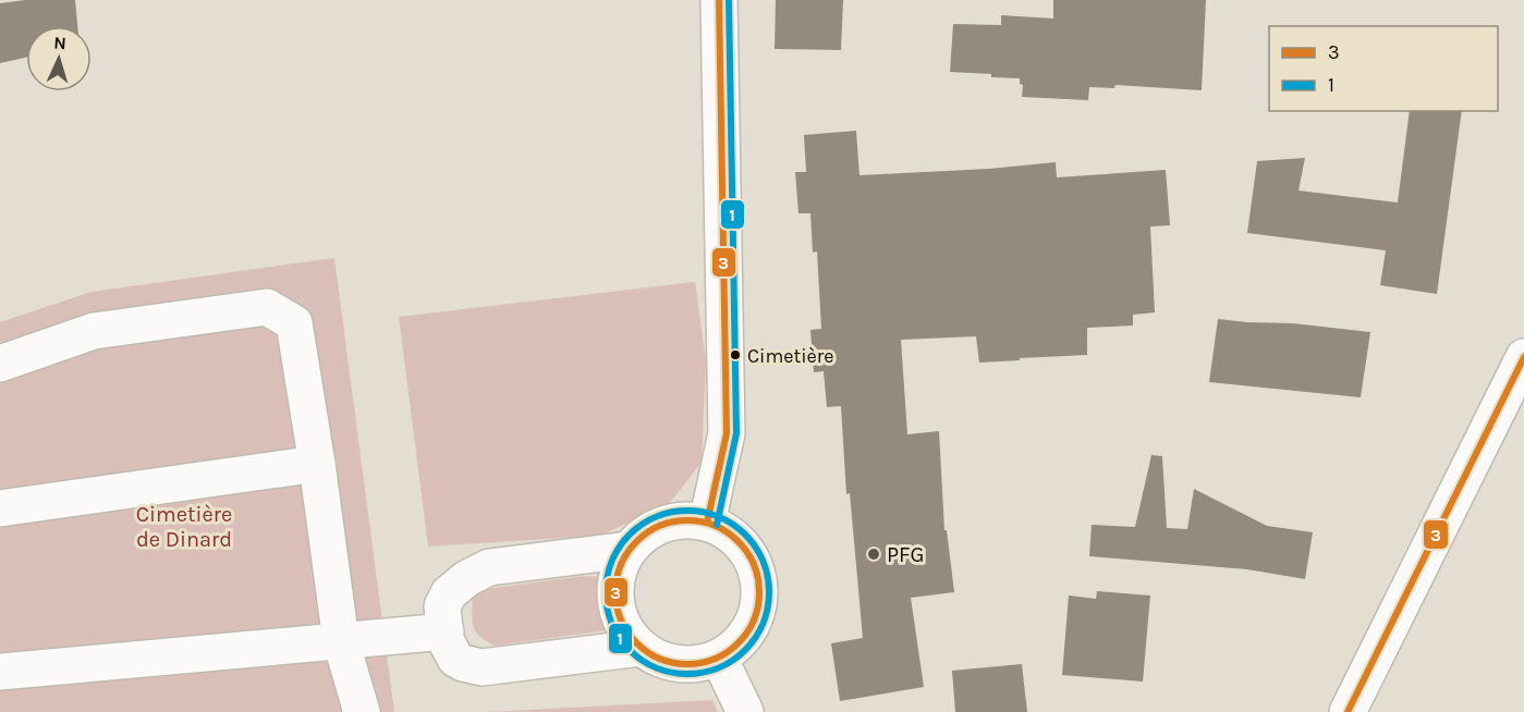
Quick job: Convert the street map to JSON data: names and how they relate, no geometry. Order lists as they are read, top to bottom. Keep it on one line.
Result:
{"parks":["Cimetière de Dinard"],"places":["Cimetière","PFG"],"lines":["transit line 3","transit line 1"],"legend":["3","1"],"north":"top"}
